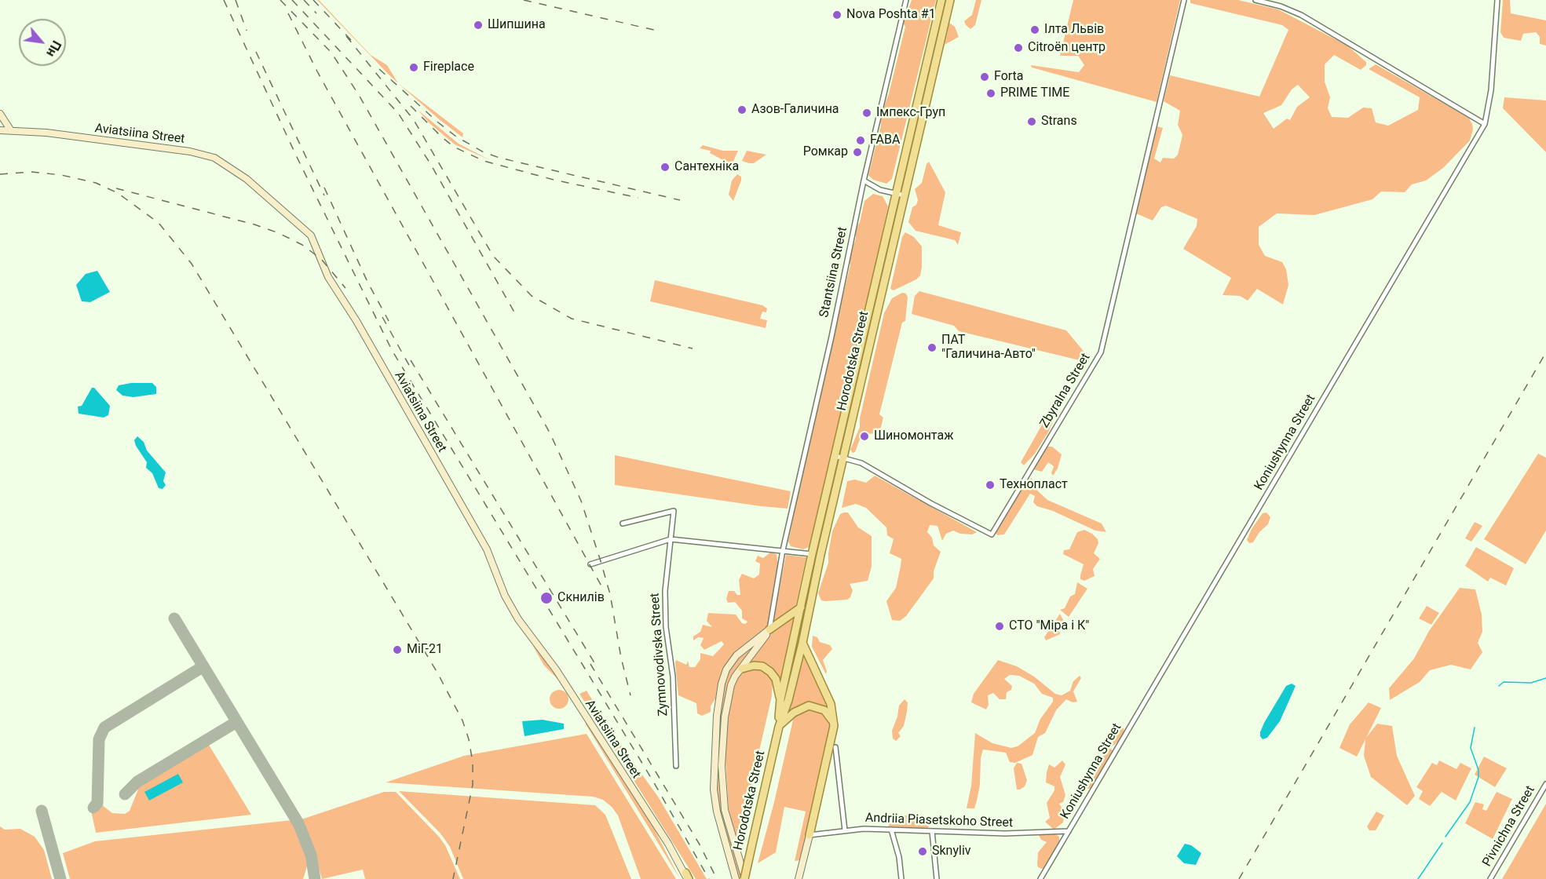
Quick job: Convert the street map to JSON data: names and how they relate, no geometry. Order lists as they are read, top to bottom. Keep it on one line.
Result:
{"streets":{"main road":["Horodotska Street"],"street":["Aviatsiina Street","Stantsiina Street","Zbyralna Street","Koniushynna Street","Zymnovodivska Street","Andriia Piasetskoho Street","Pivnichna Street"]},"crossings":[["Horodotska Street","Zbyralna Street"],["Koniushynna Street","Andriia Piasetskoho Street"]],"places":["Nova Poshta #1","Шипшина","Ілта Львів","Citroën центр","Fireplace","Forta","PRIME TIME","Азов-Галичина","Імпекс-Груп","Strans","FABA","Ромкар","Сантехніка","ПАТ \"Галичина-Авто\"","Шиномонтаж","Технопласт","Скнилів","СТО \"Міра і К\"","МіГ-21","Sknyliv"],"north":"bottom right"}
